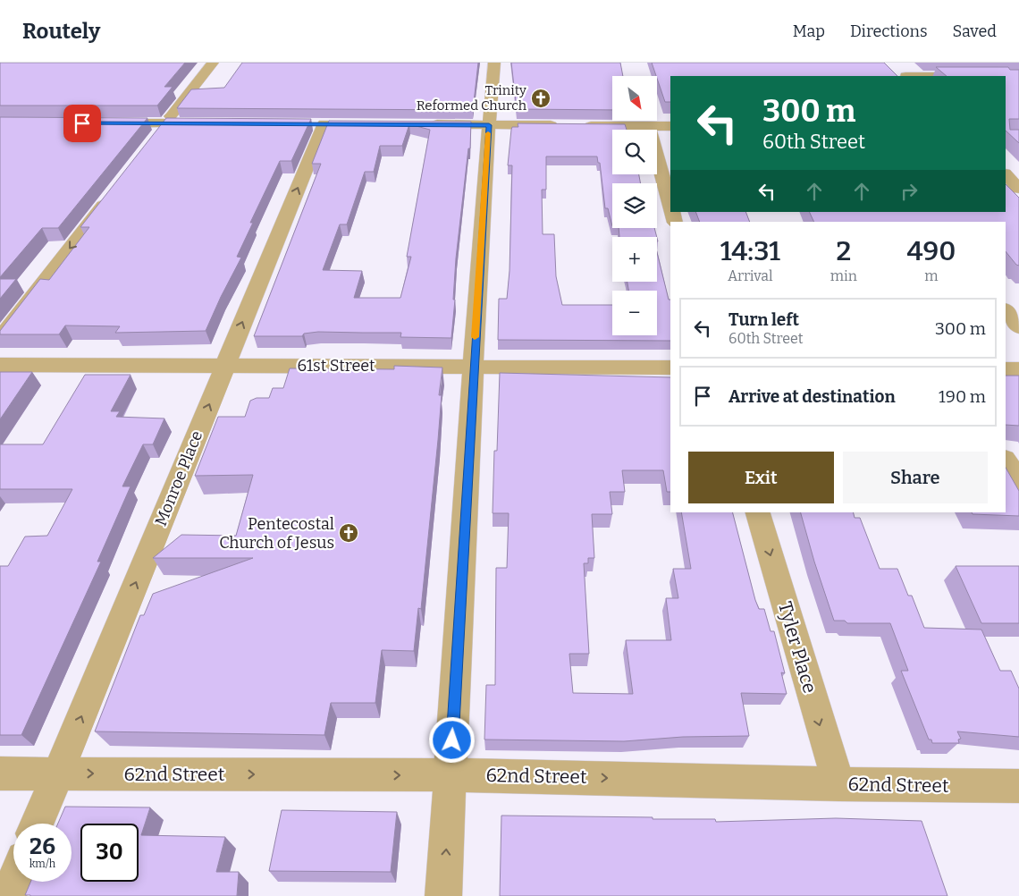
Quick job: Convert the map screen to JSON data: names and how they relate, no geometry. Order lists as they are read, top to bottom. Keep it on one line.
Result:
{"streets":{"street":["61st Street","Monroe Place","Tyler Place","62nd Street"]},"crossings":[["61st Street","Monroe Place"],["Monroe Place","62nd Street"],["Tyler Place","62nd Street"]],"one_way":["Tyler Place","62nd Street"],"places":{"church":["Trinity Reformed Church","Pentecostal Church of Jesus"]},"north":"bottom right","page":{"header":"Routely","nav":["Map","Directions","Saved"],"map_buttons":["+","−"],"turn":["300 m","60th Street"],"eta":["14:31","Arrival","2","min","490","m"],"list":[{"name":"Turn left","note":"60th Street","value":"300 m"},{"name":"Arrive at destination","value":"190 m"}],"buttons":["Exit","Share"],"speed":"26 km/h","limit":"30"}}
